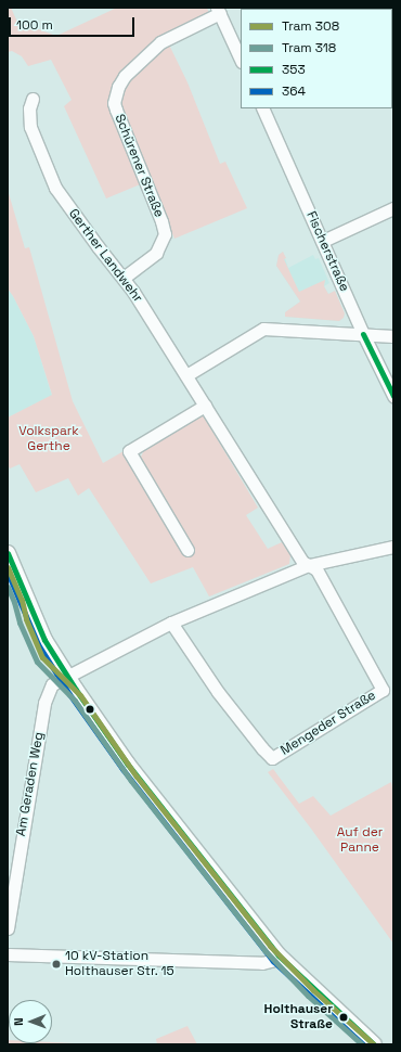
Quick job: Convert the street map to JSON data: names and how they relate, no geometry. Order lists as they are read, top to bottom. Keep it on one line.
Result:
{"streets":{"street":["Schürener Straße","Fischerstraße","Gerther Landwehr","Mengeder Straße","Am Geraden Weg"]},"crossings":[["Schürener Straße","Gerther Landwehr"],["Gerther Landwehr","Mengeder Straße"],["Gerther Landwehr","Am Geraden Weg"],["Mengeder Straße","Am Geraden Weg"]],"parks":["Volkspark Gerthe","Auf der Panne"],"places":["10 kV-Station Holthauser Str. 15","Holthauser Straße"],"lines":["transit line 353","tram line 308","transit line 364","tram line 318"],"legend":["Tram 308","Tram 318","353","364"],"scale_bar":"100 m","north":"left"}
